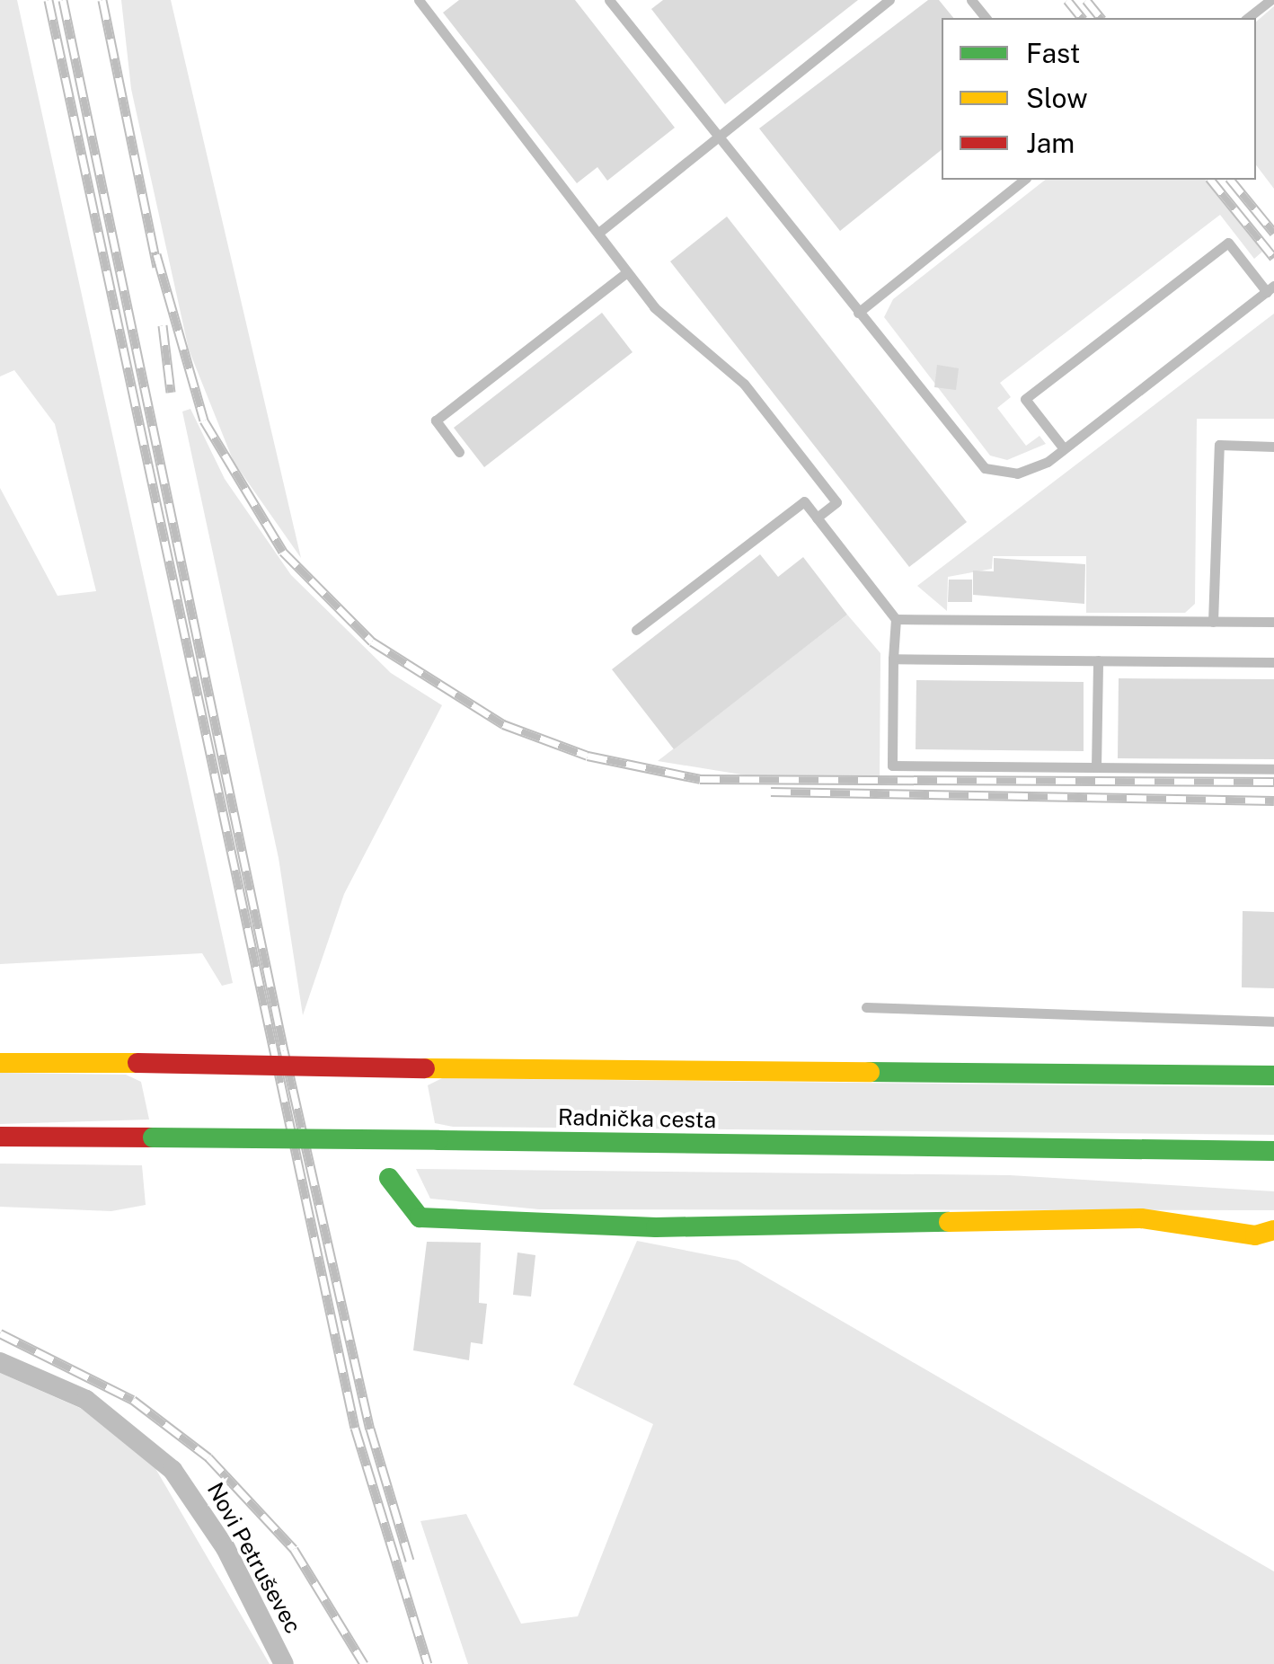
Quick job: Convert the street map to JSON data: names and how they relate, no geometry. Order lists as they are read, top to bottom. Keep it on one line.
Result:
{"streets":{"main road":["Radnička cesta"],"street":["Novi Petruševec"]},"legend":["Fast","Slow","Jam"]}
